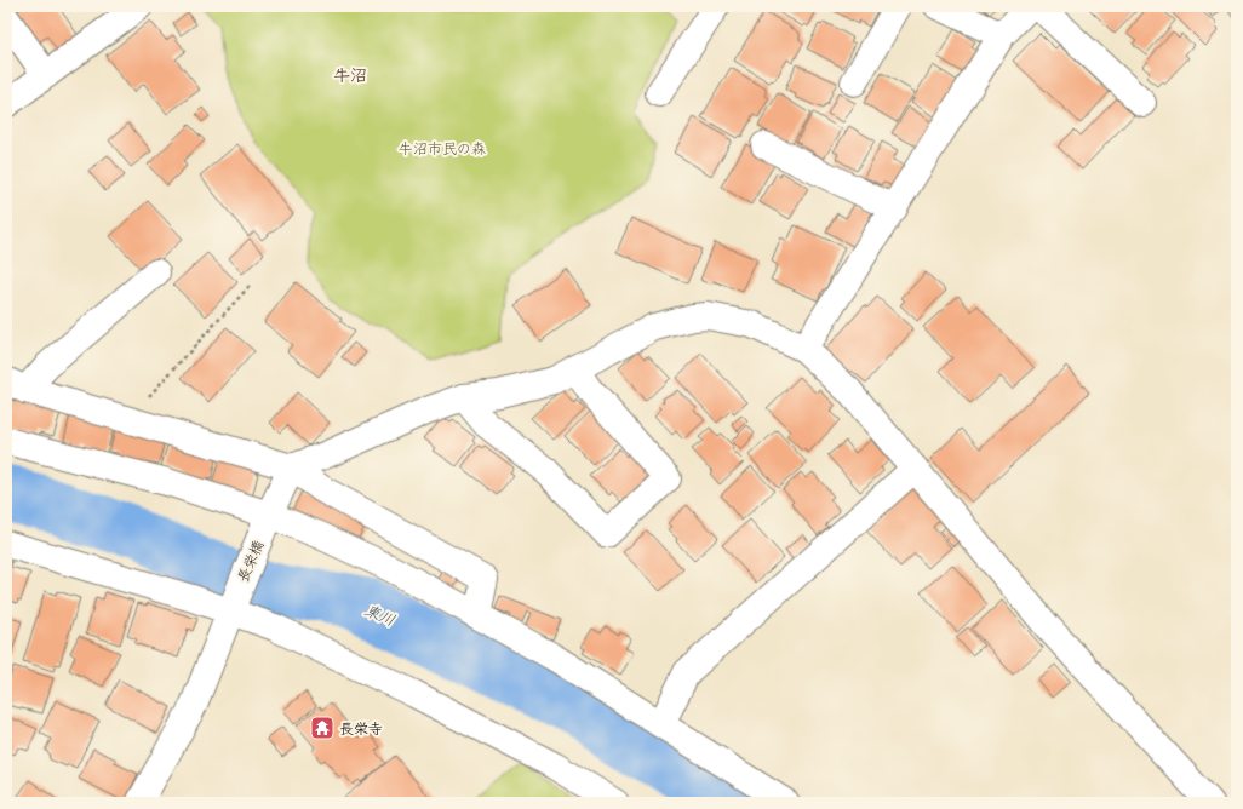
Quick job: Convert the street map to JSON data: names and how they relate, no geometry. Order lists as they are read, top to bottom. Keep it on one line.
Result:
{"streets":{"street":["長栄橋"]},"districts":["牛沼"],"water":["東川"],"parks":["牛沼市民の森"],"places":{"temple":["長栄寺"]}}
